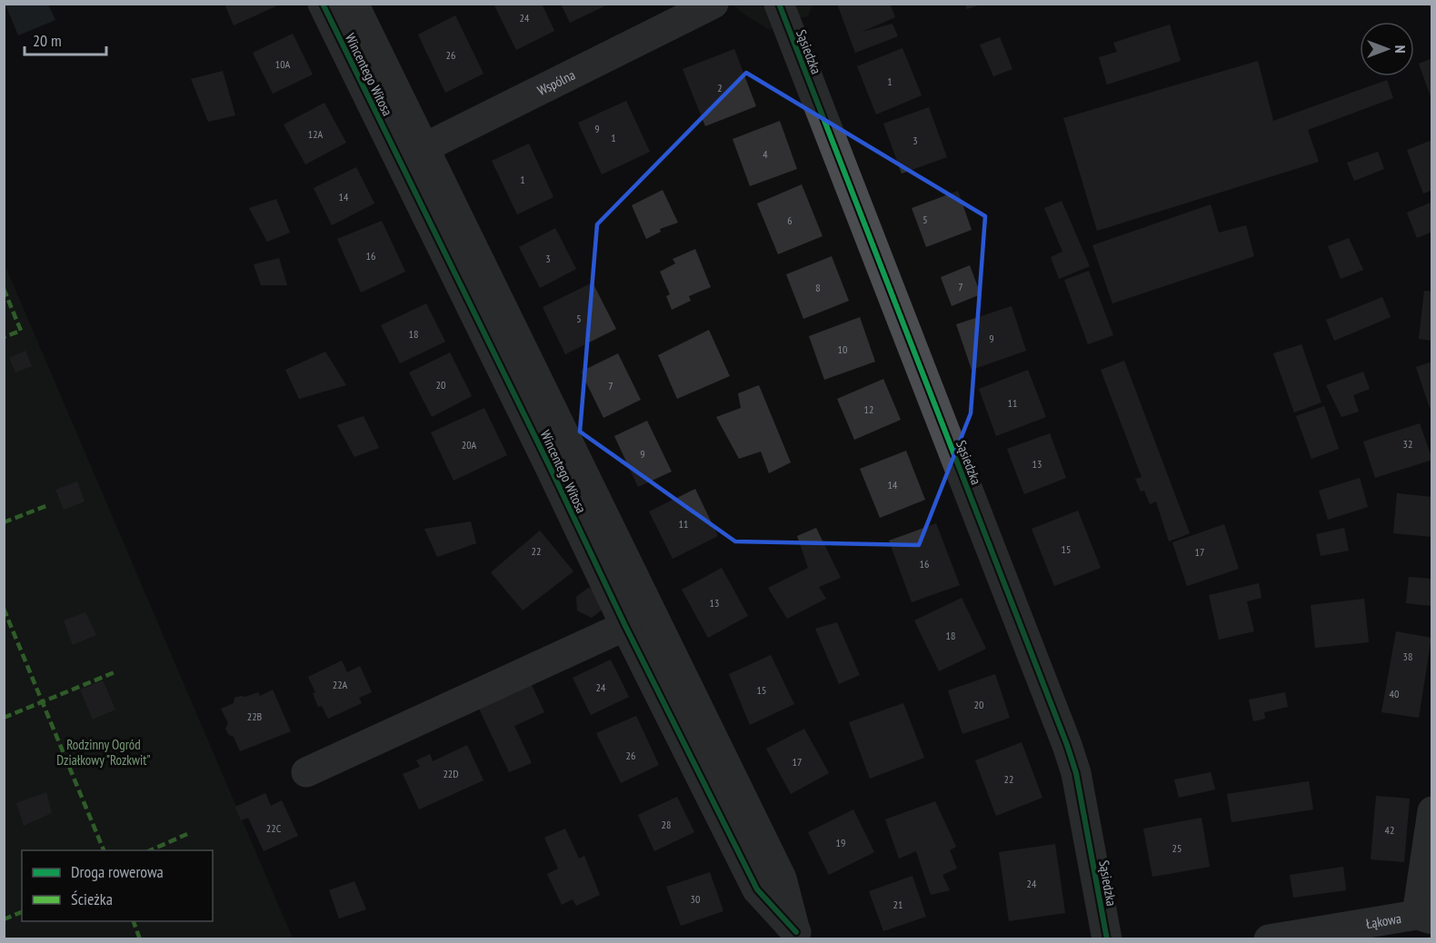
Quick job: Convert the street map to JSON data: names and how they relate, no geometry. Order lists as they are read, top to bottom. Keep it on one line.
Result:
{"streets":{"street":["Sąsiedzka","Wincentego Witosa","Wspólna","Łąkowa"]},"crossings":[["Wincentego Witosa","Wspólna"]],"parks":["Rodzinny Ogród Działkowy \"Rozkwit\""],"house_numbers":["24","26","10A","1","2","9","12A","1","3","4","1","14","5","6","16","3","7","8","5","18","9","10","20","7","11","12","32","20A","9","13","14","11","15","22","17","16","13","18","38","22A","24","15","40","20","22B","26","17","22D","22","28","22C","42","19","25","24","30","21"],"legend":["Droga rowerowa","Ścieżka"],"scale_bar":"20 m","north":"right"}
